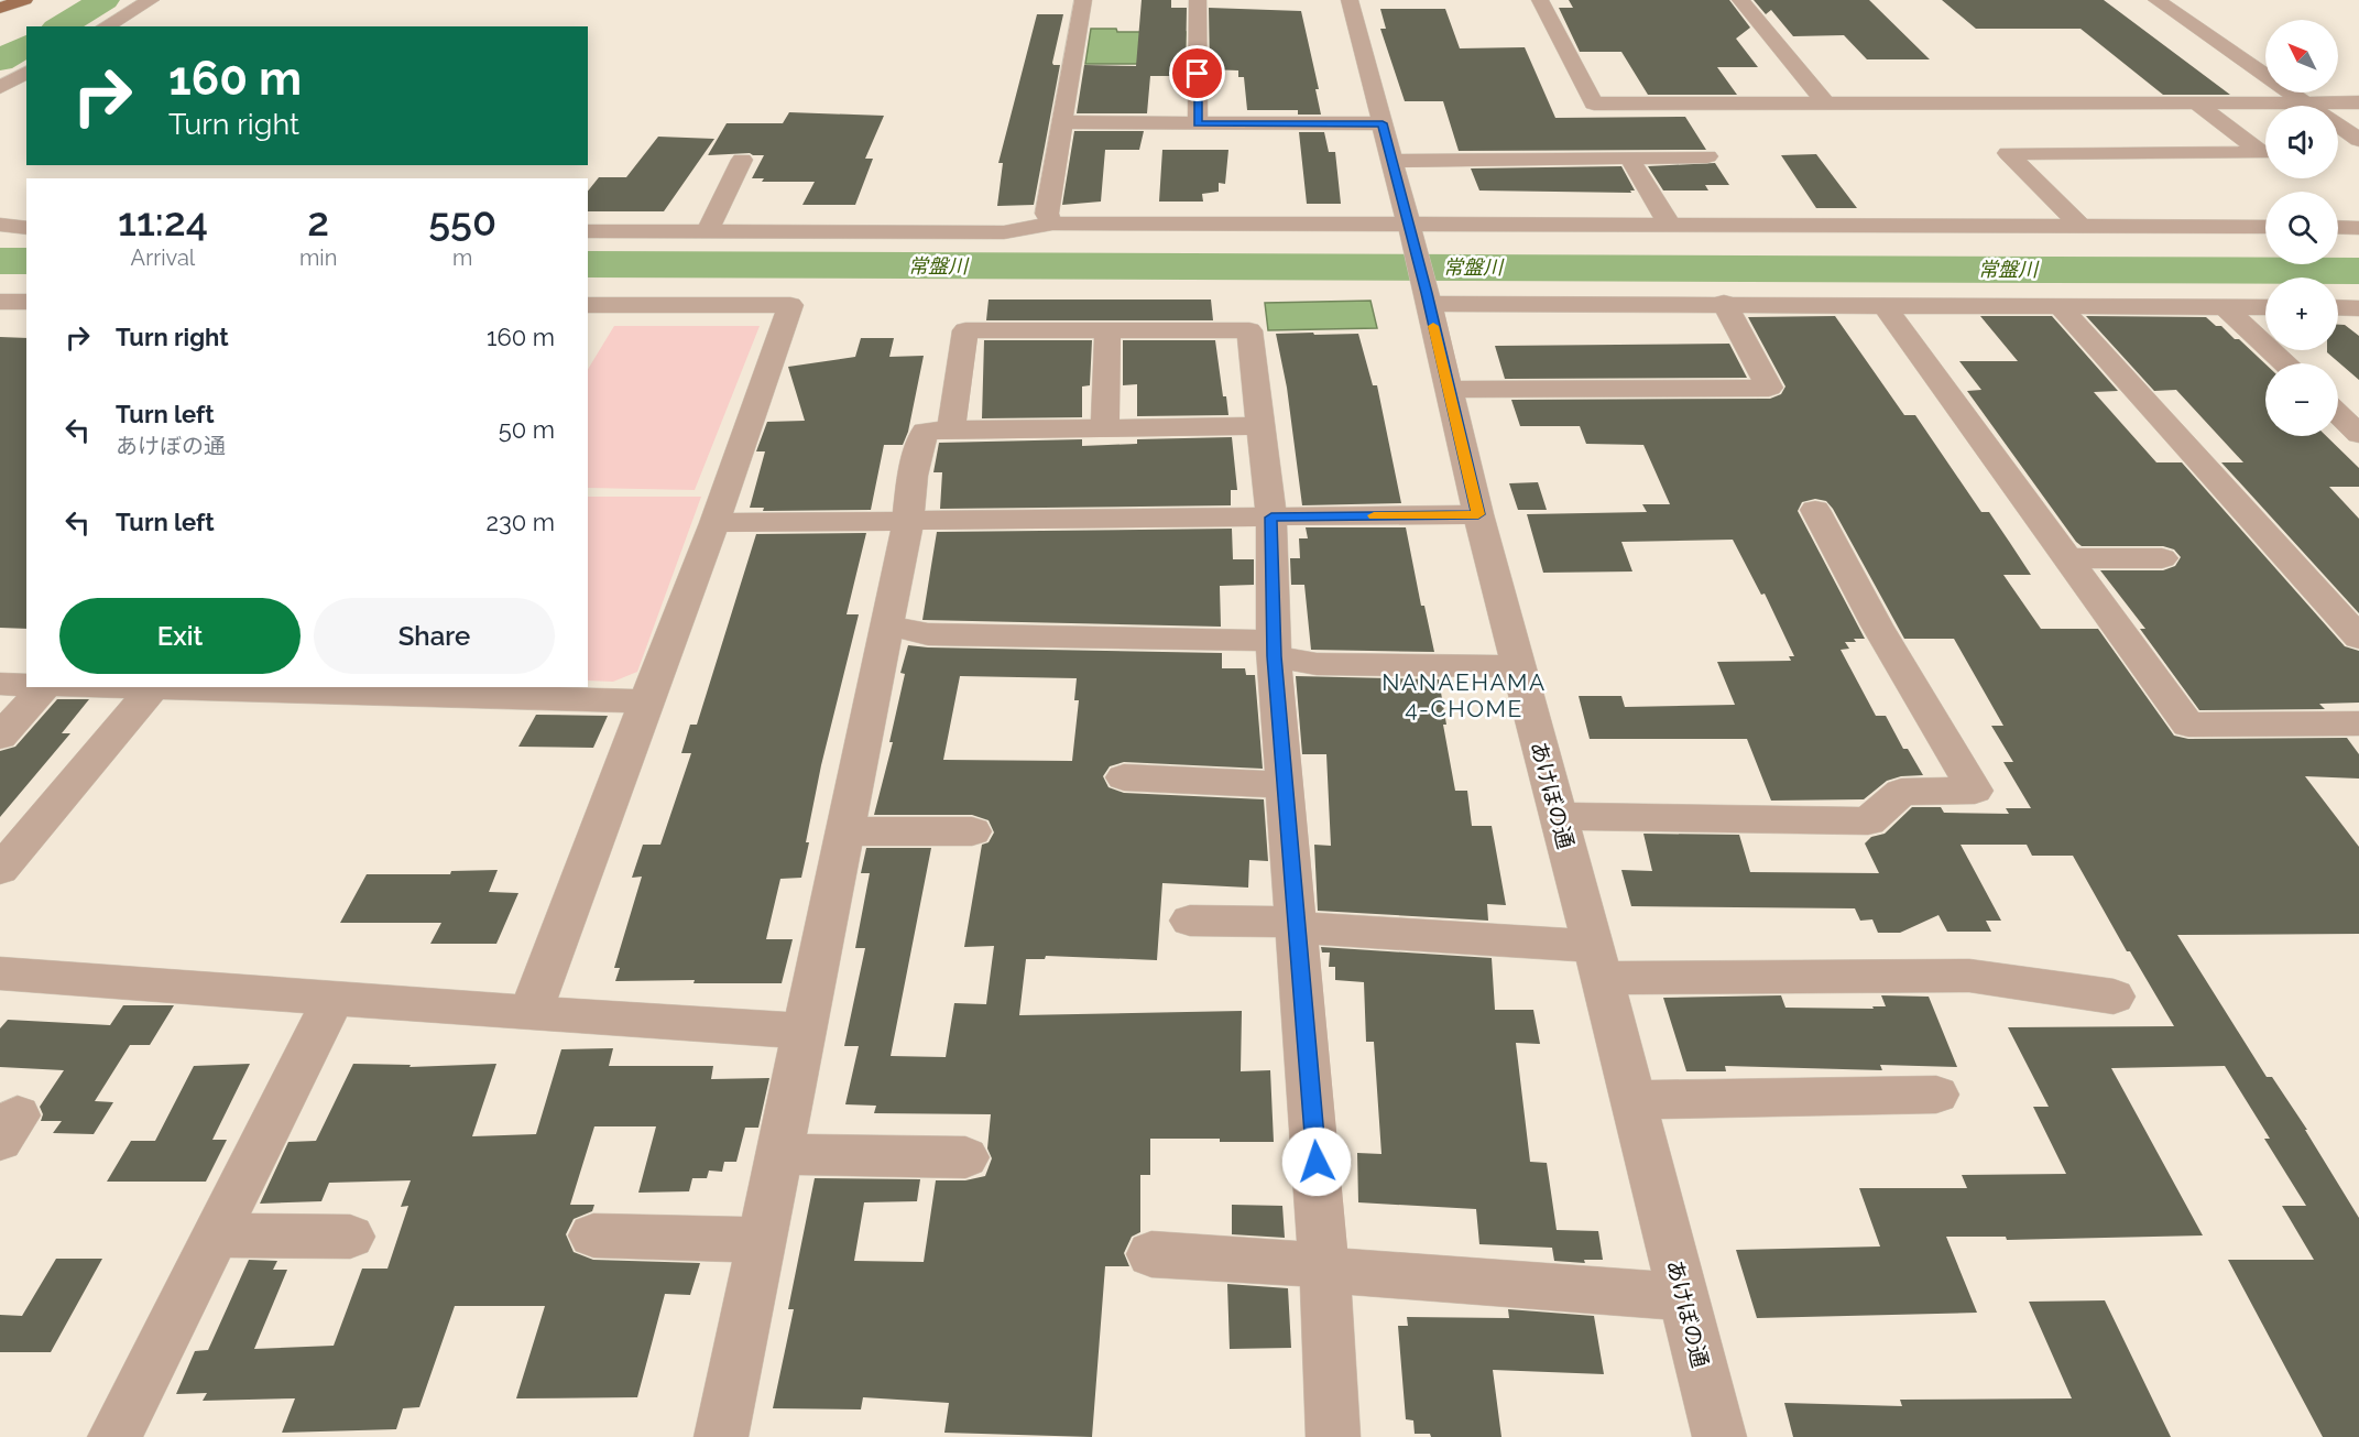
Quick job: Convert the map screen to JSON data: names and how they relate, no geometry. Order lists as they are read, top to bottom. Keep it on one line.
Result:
{"streets":{"street":["あけぼの通"]},"districts":["NANAEHAMA 4-CHOME"],"water":["常盤川"],"north":"top left","page":{"map_buttons":["+","−"],"turn":["160 m","Turn right"],"eta":["11:24","Arrival","2","min","550","m"],"list":[{"name":"Turn right","value":"160 m"},{"name":"Turn left","note":"あけぼの通","value":"50 m"},{"name":"Turn left","value":"230 m"}],"buttons":["Exit","Share"]}}
